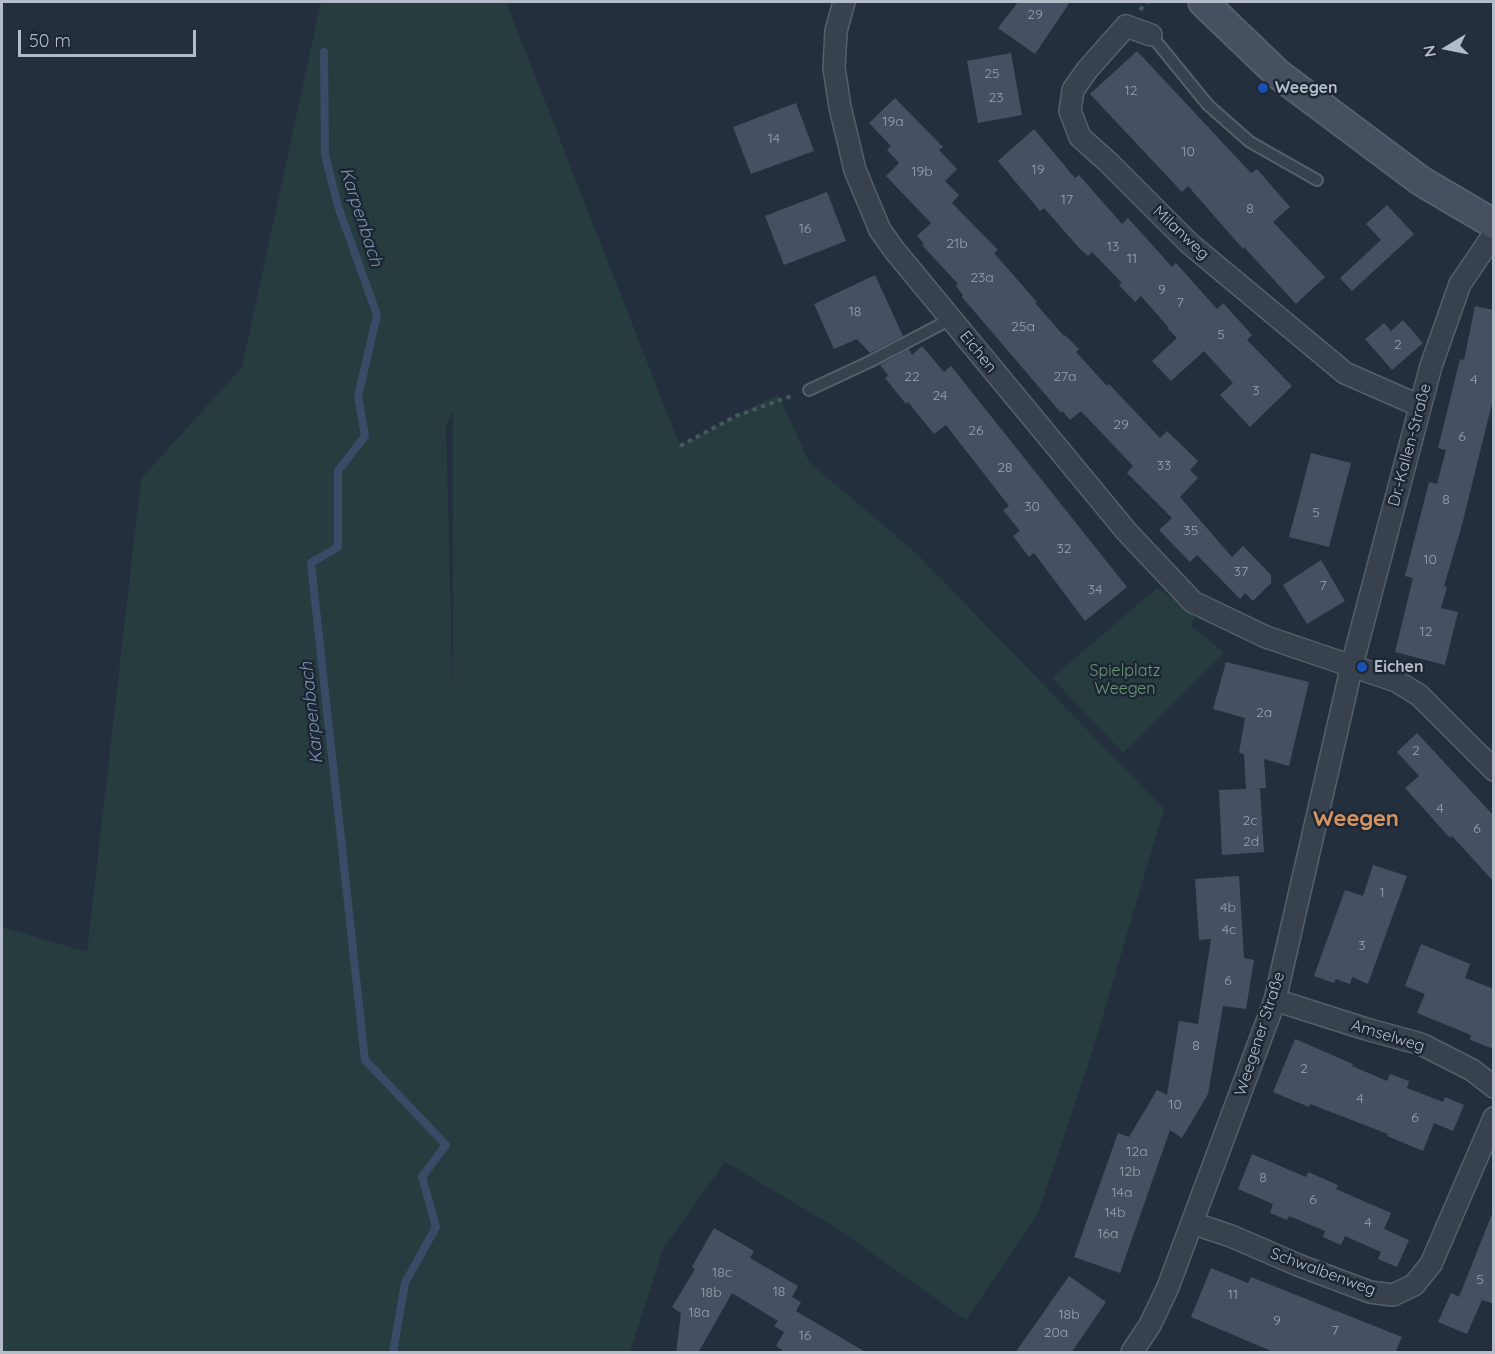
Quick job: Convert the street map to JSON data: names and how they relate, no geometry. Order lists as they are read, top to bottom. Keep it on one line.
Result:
{"streets":{"street":["Milanweg","Eichen","Dr.-Kallen-Straße","Weegener Straße","Amselweg","Schwalbenweg"]},"crossings":[["Milanweg","Dr.-Kallen-Straße"],["Eichen","Dr.-Kallen-Straße"],["Eichen","Weegener Straße"],["Dr.-Kallen-Straße","Weegener Straße"],["Weegener Straße","Amselweg"],["Weegener Straße","Schwalbenweg"]],"districts":["Weegen"],"water":["Karpenbach"],"parks":["Spielplatz Weegen"],"places":["Weegen","Eichen"],"house_numbers":["29","25","12","23","19a","14","10","19","19b","17","8","16","21b","13","11","23a","9","7","18","25a","5","2","22","27a","4","3","24","29","26","6","33","28","8","30","5","35","32","10","37","7","34","12","2a","2","4","2c","6","2d","1","4b","4c","3","6","8","2","4","10","6","12a","12b","8","14a","6","14b","4","16a","18c","5","18","18b","11","18a","18b","9","7","20a","16"],"scale_bar":"50 m","north":"left"}
